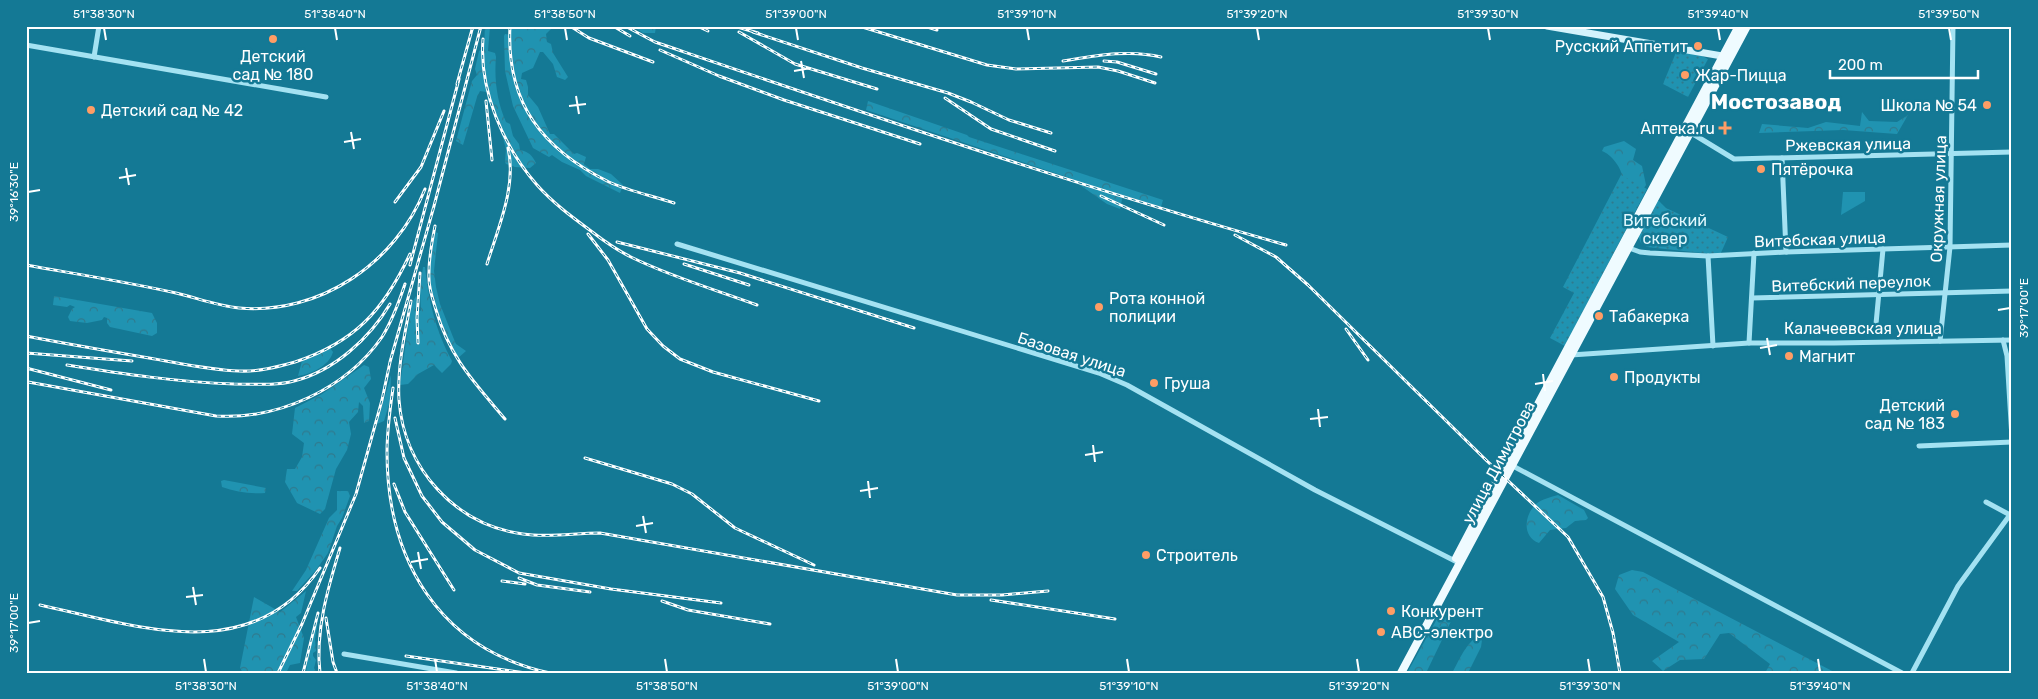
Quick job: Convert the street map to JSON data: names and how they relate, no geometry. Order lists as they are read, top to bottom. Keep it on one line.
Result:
{"streets":{"main road":["улица Димитрова"],"street":["Ржевская улица","Окружная улица","Витебская улица","Витебский переулок","Калачеевская улица","Базовая улица"]},"crossings":[["Ржевская улица","Окружная улица"],["Ржевская улица","улица Димитрова"],["Окружная улица","Витебская улица"],["Окружная улица","Витебский переулок"],["Окружная улица","Калачеевская улица"],["Витебская улица","улица Димитрова"],["Калачеевская улица","улица Димитрова"],["Базовая улица","улица Димитрова"]],"districts":["Мостозавод"],"parks":["Витебский сквер"],"places":{"other":["Детский сад № 180","Русский Аппетит","Жар-Пицца","Школа № 54","Детский сад № 42","Пятёрочка","Рота конной полиции","Табакерка","Магнит","Продукты","Груша","Детский сад № 183","Строитель","Конкурент","АВС-электро"],"health":["Аптека.ru"]},"scale_bar":"200 m","coordinates":["51°38'30\"N","51°38'40\"N","51°38'50\"N","51°39'00\"N","51°39'10\"N","51°39'20\"N","51°39'30\"N","51°39'40\"N","51°39'50\"N","39°16'30\"E","39°17'00\"E"]}
